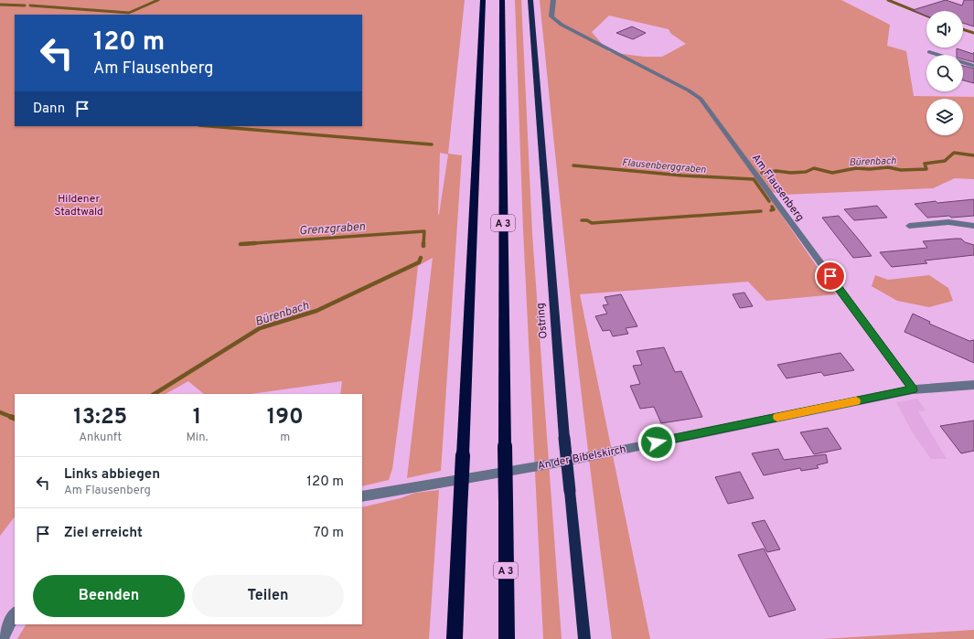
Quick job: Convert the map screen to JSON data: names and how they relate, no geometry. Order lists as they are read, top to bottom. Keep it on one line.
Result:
{"streets":{"highway":["A 3"],"main road":["Ostring"],"street":["Am Flausenberg","An der Bibelskirch"]},"crossings":[["Am Flausenberg","An der Bibelskirch"]],"water":["Bürenbach","Flausenberggraben","Grenzgraben"],"parks":["Hildener Stadtwald"],"page":{"turn":["120 m","Am Flausenberg"],"then":"Dann","eta":["13:25","Ankunft","1","Min.","190","m"],"list":[{"name":"Links abbiegen","note":"Am Flausenberg","value":"120 m"},{"name":"Ziel erreicht","value":"70 m"}],"buttons":["Beenden","Teilen"]}}
